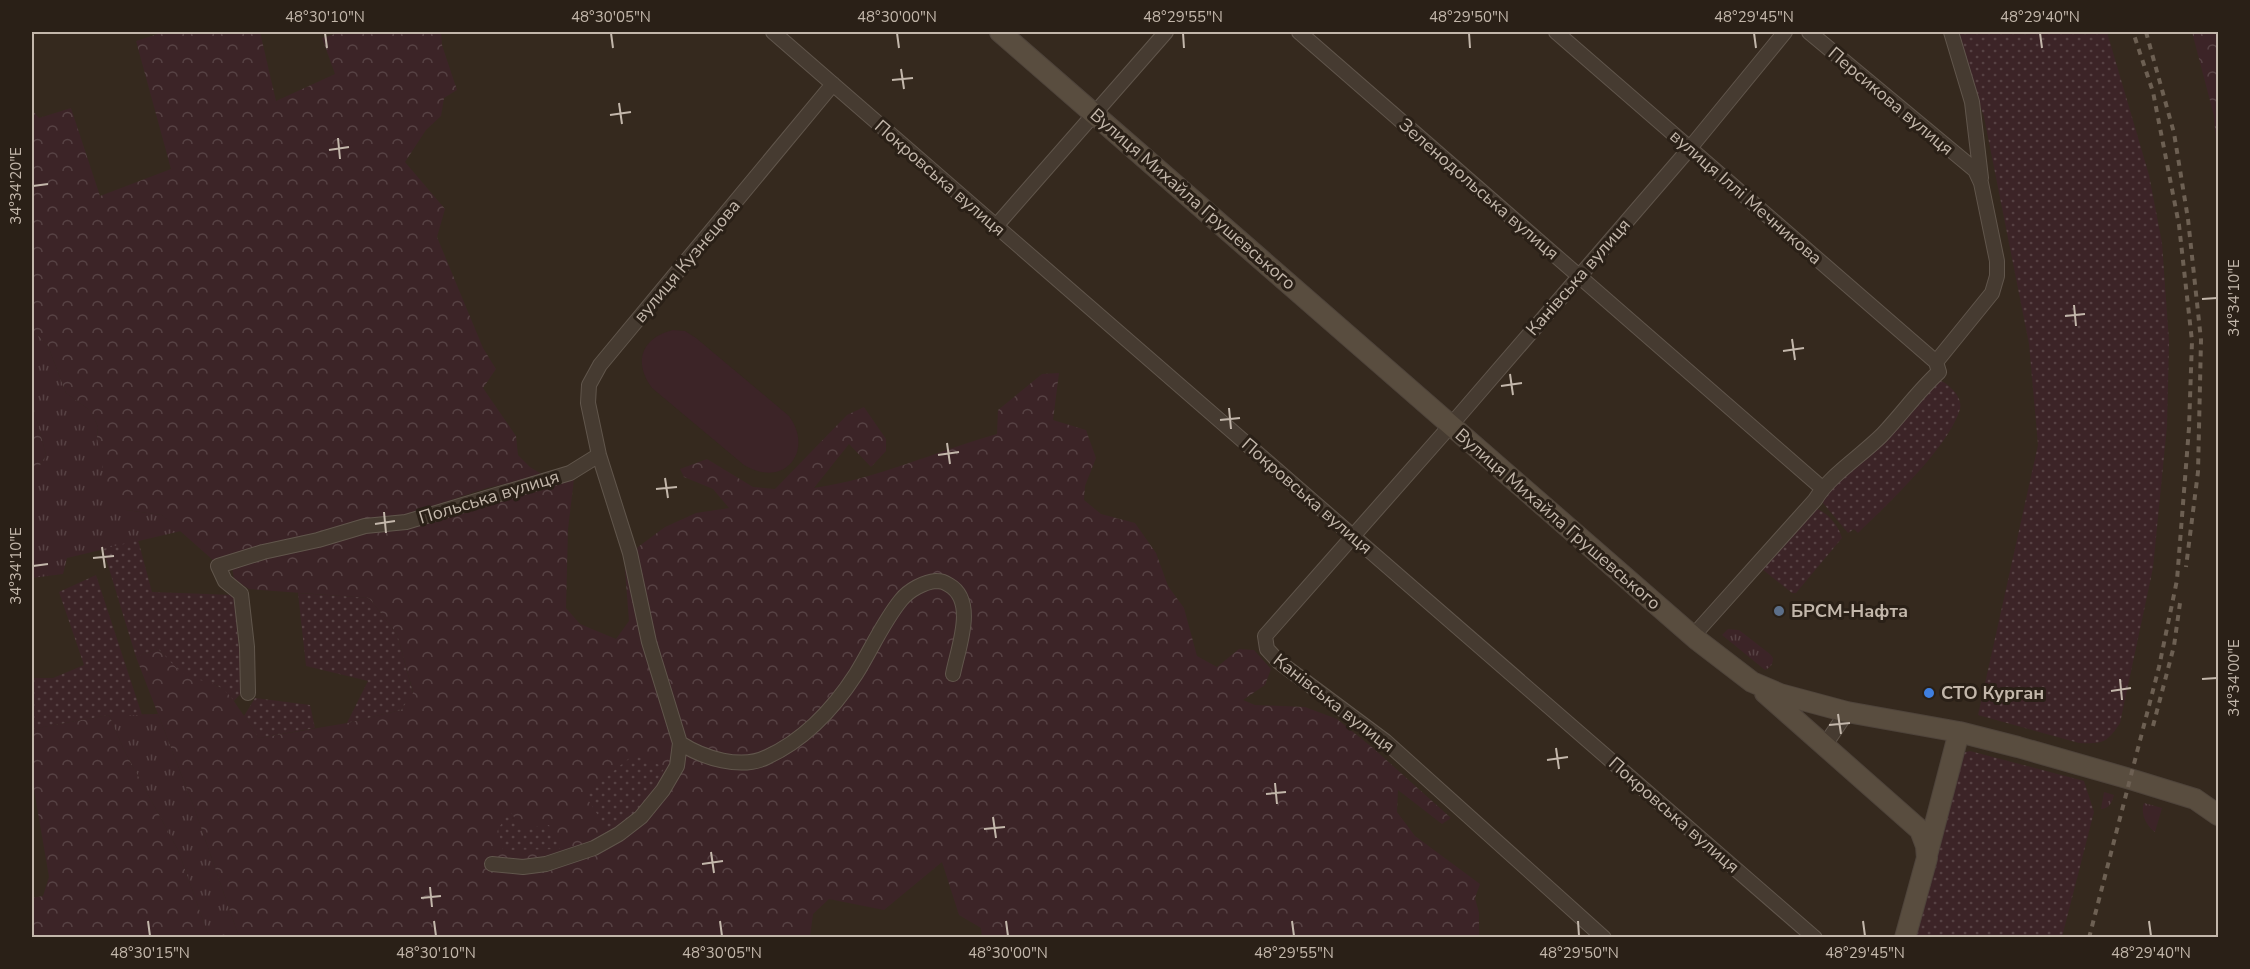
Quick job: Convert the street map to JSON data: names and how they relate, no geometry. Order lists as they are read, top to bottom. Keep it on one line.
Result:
{"streets":{"street":["Персикова вулиця","Покровська вулиця","Зеленодольська вулиця","вулиця Іллі Мечникова","Вулиця Михайла Грушевського","вулиця Кузнєцова","Канівська вулиця","Польська вулиця"]},"crossings":[["Покровська вулиця","вулиця Кузнєцова"],["Покровська вулиця","Канівська вулиця"],["Зеленодольська вулиця","Канівська вулиця"],["вулиця Іллі Мечникова","Канівська вулиця"],["Вулиця Михайла Грушевського","Канівська вулиця"],["вулиця Кузнєцова","Польська вулиця"]],"places":["БРСМ-Нафта","СТО Курган"],"coordinates":["48°30'10\"N","48°30'05\"N","48°30'00\"N","48°29'55\"N","48°29'50\"N","48°29'45\"N","48°29'40\"N","34°34'20\"E","34°34'10\"E","34°34'00\"E","48°30'15\"N"]}
